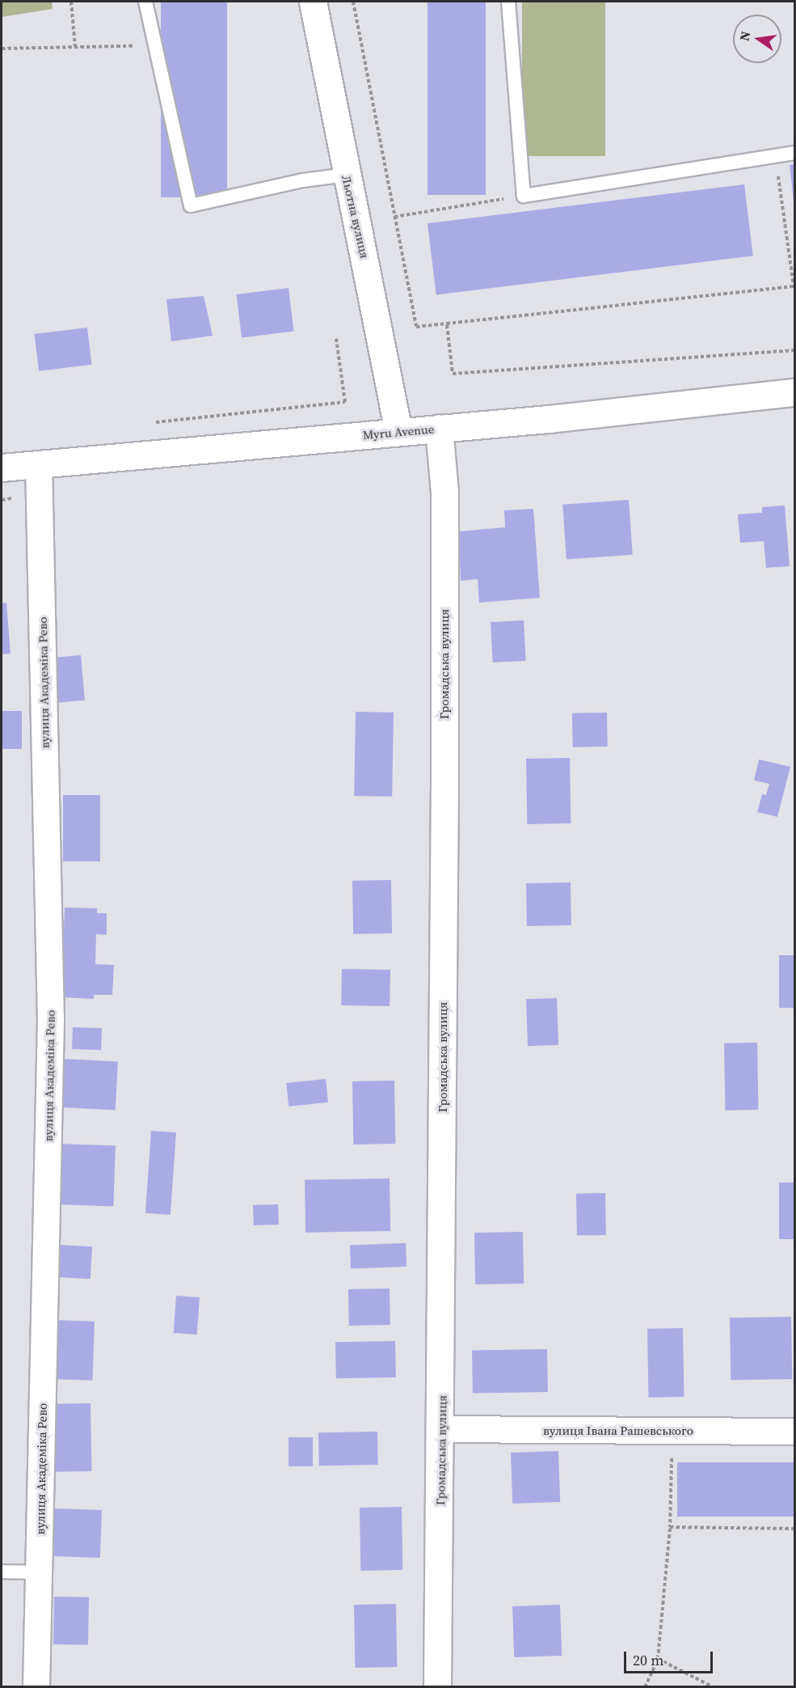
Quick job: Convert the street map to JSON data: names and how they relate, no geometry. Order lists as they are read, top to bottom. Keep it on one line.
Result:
{"streets":{"street":["Льотна вулиця","Myru Avenue","Громадська вулиця","вулиця Академіка Рево","вулиця Івана Рашевського"]},"crossings":[["Льотна вулиця","Myru Avenue"],["Myru Avenue","Громадська вулиця"],["Myru Avenue","вулиця Академіка Рево"],["Громадська вулиця","вулиця Івана Рашевського"]],"scale_bar":"20 m","north":"left"}
